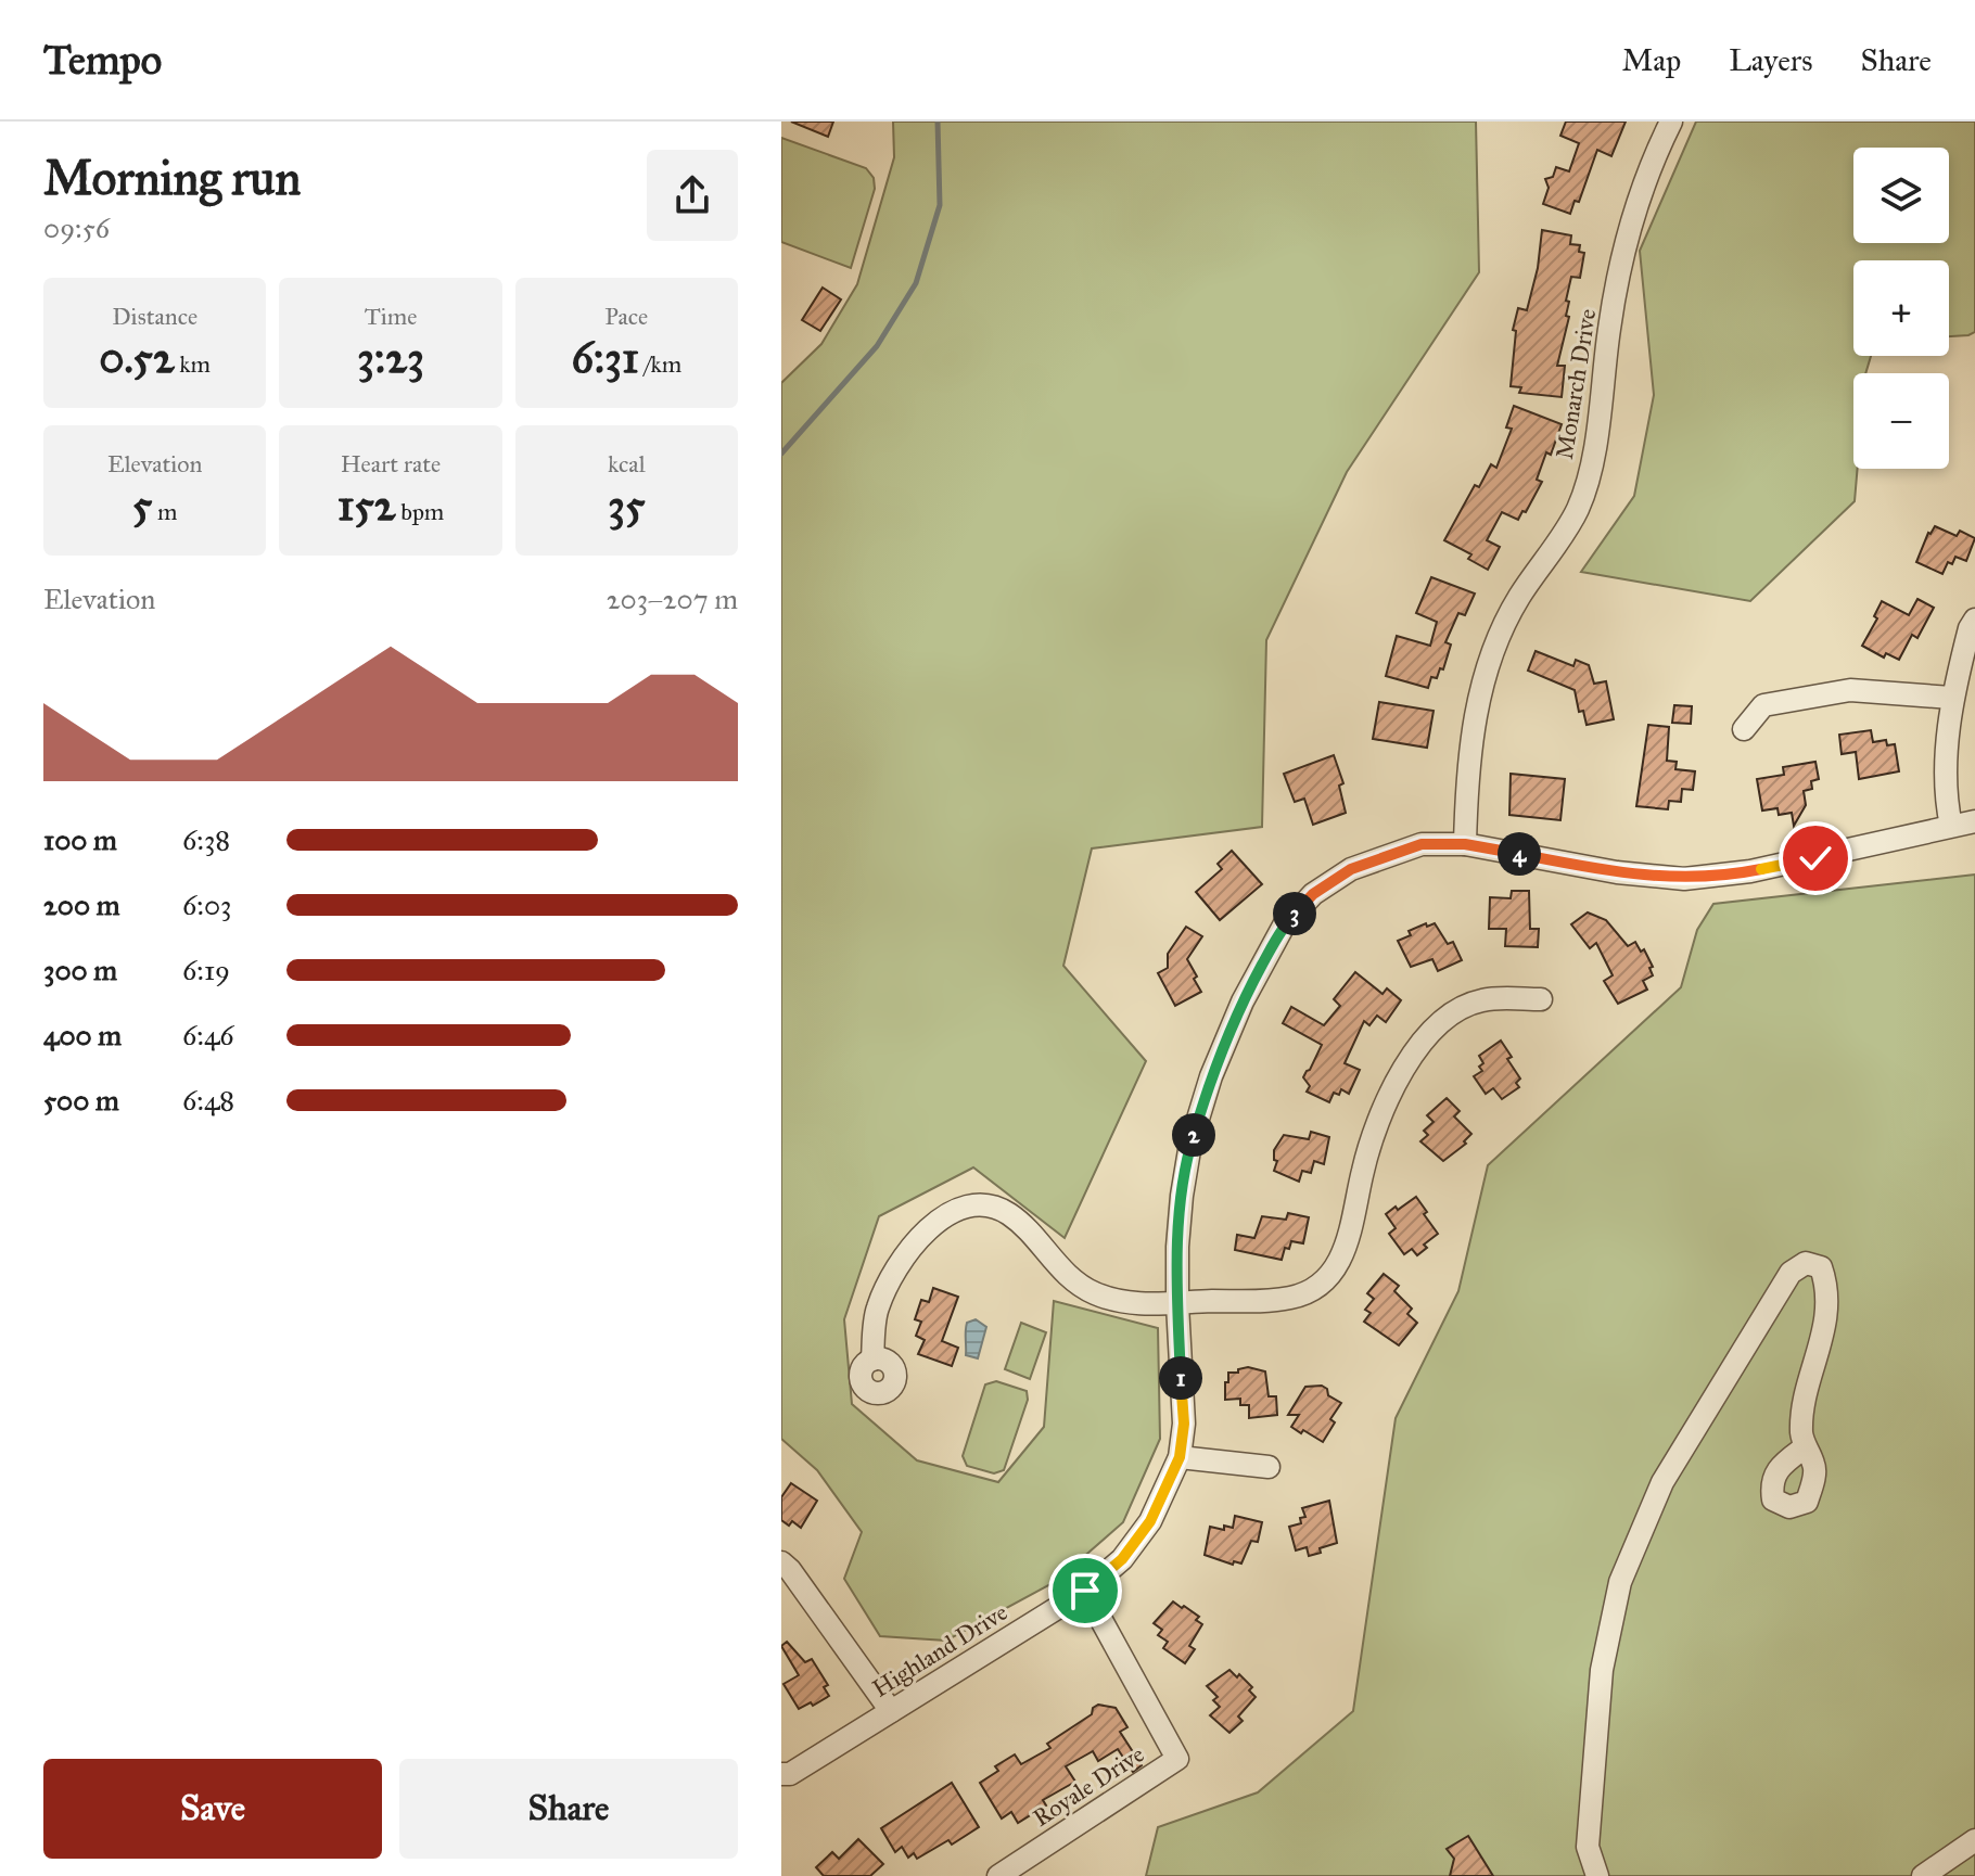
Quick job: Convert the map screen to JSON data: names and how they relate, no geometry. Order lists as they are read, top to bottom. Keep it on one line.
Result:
{"streets":{"street":["Monarch Drive","Highland Drive","Royale Drive"]},"crossings":[["Monarch Drive","Highland Drive"],["Highland Drive","Royale Drive"]],"page":{"header":"Tempo","nav":["Map","Layers","Share"],"heading":["Morning run","09:56"],"map_buttons":["+","−"],"stats":[["Distance","0.52 km"],["Time","3:23"],["Pace","6:31 /km"],["Elevation","5 m"],["Heart rate","152 bpm"],["kcal","35"]],"chart":["Elevation","203–207 m"],"list":[{"name":"100 m","note":"6:38"},{"name":"200 m","note":"6:03"},{"name":"300 m","note":"6:19"},{"name":"400 m","note":"6:46"},{"name":"500 m","note":"6:48"}],"pins":["4","3","2","1"],"buttons":["Save","Share"]}}
